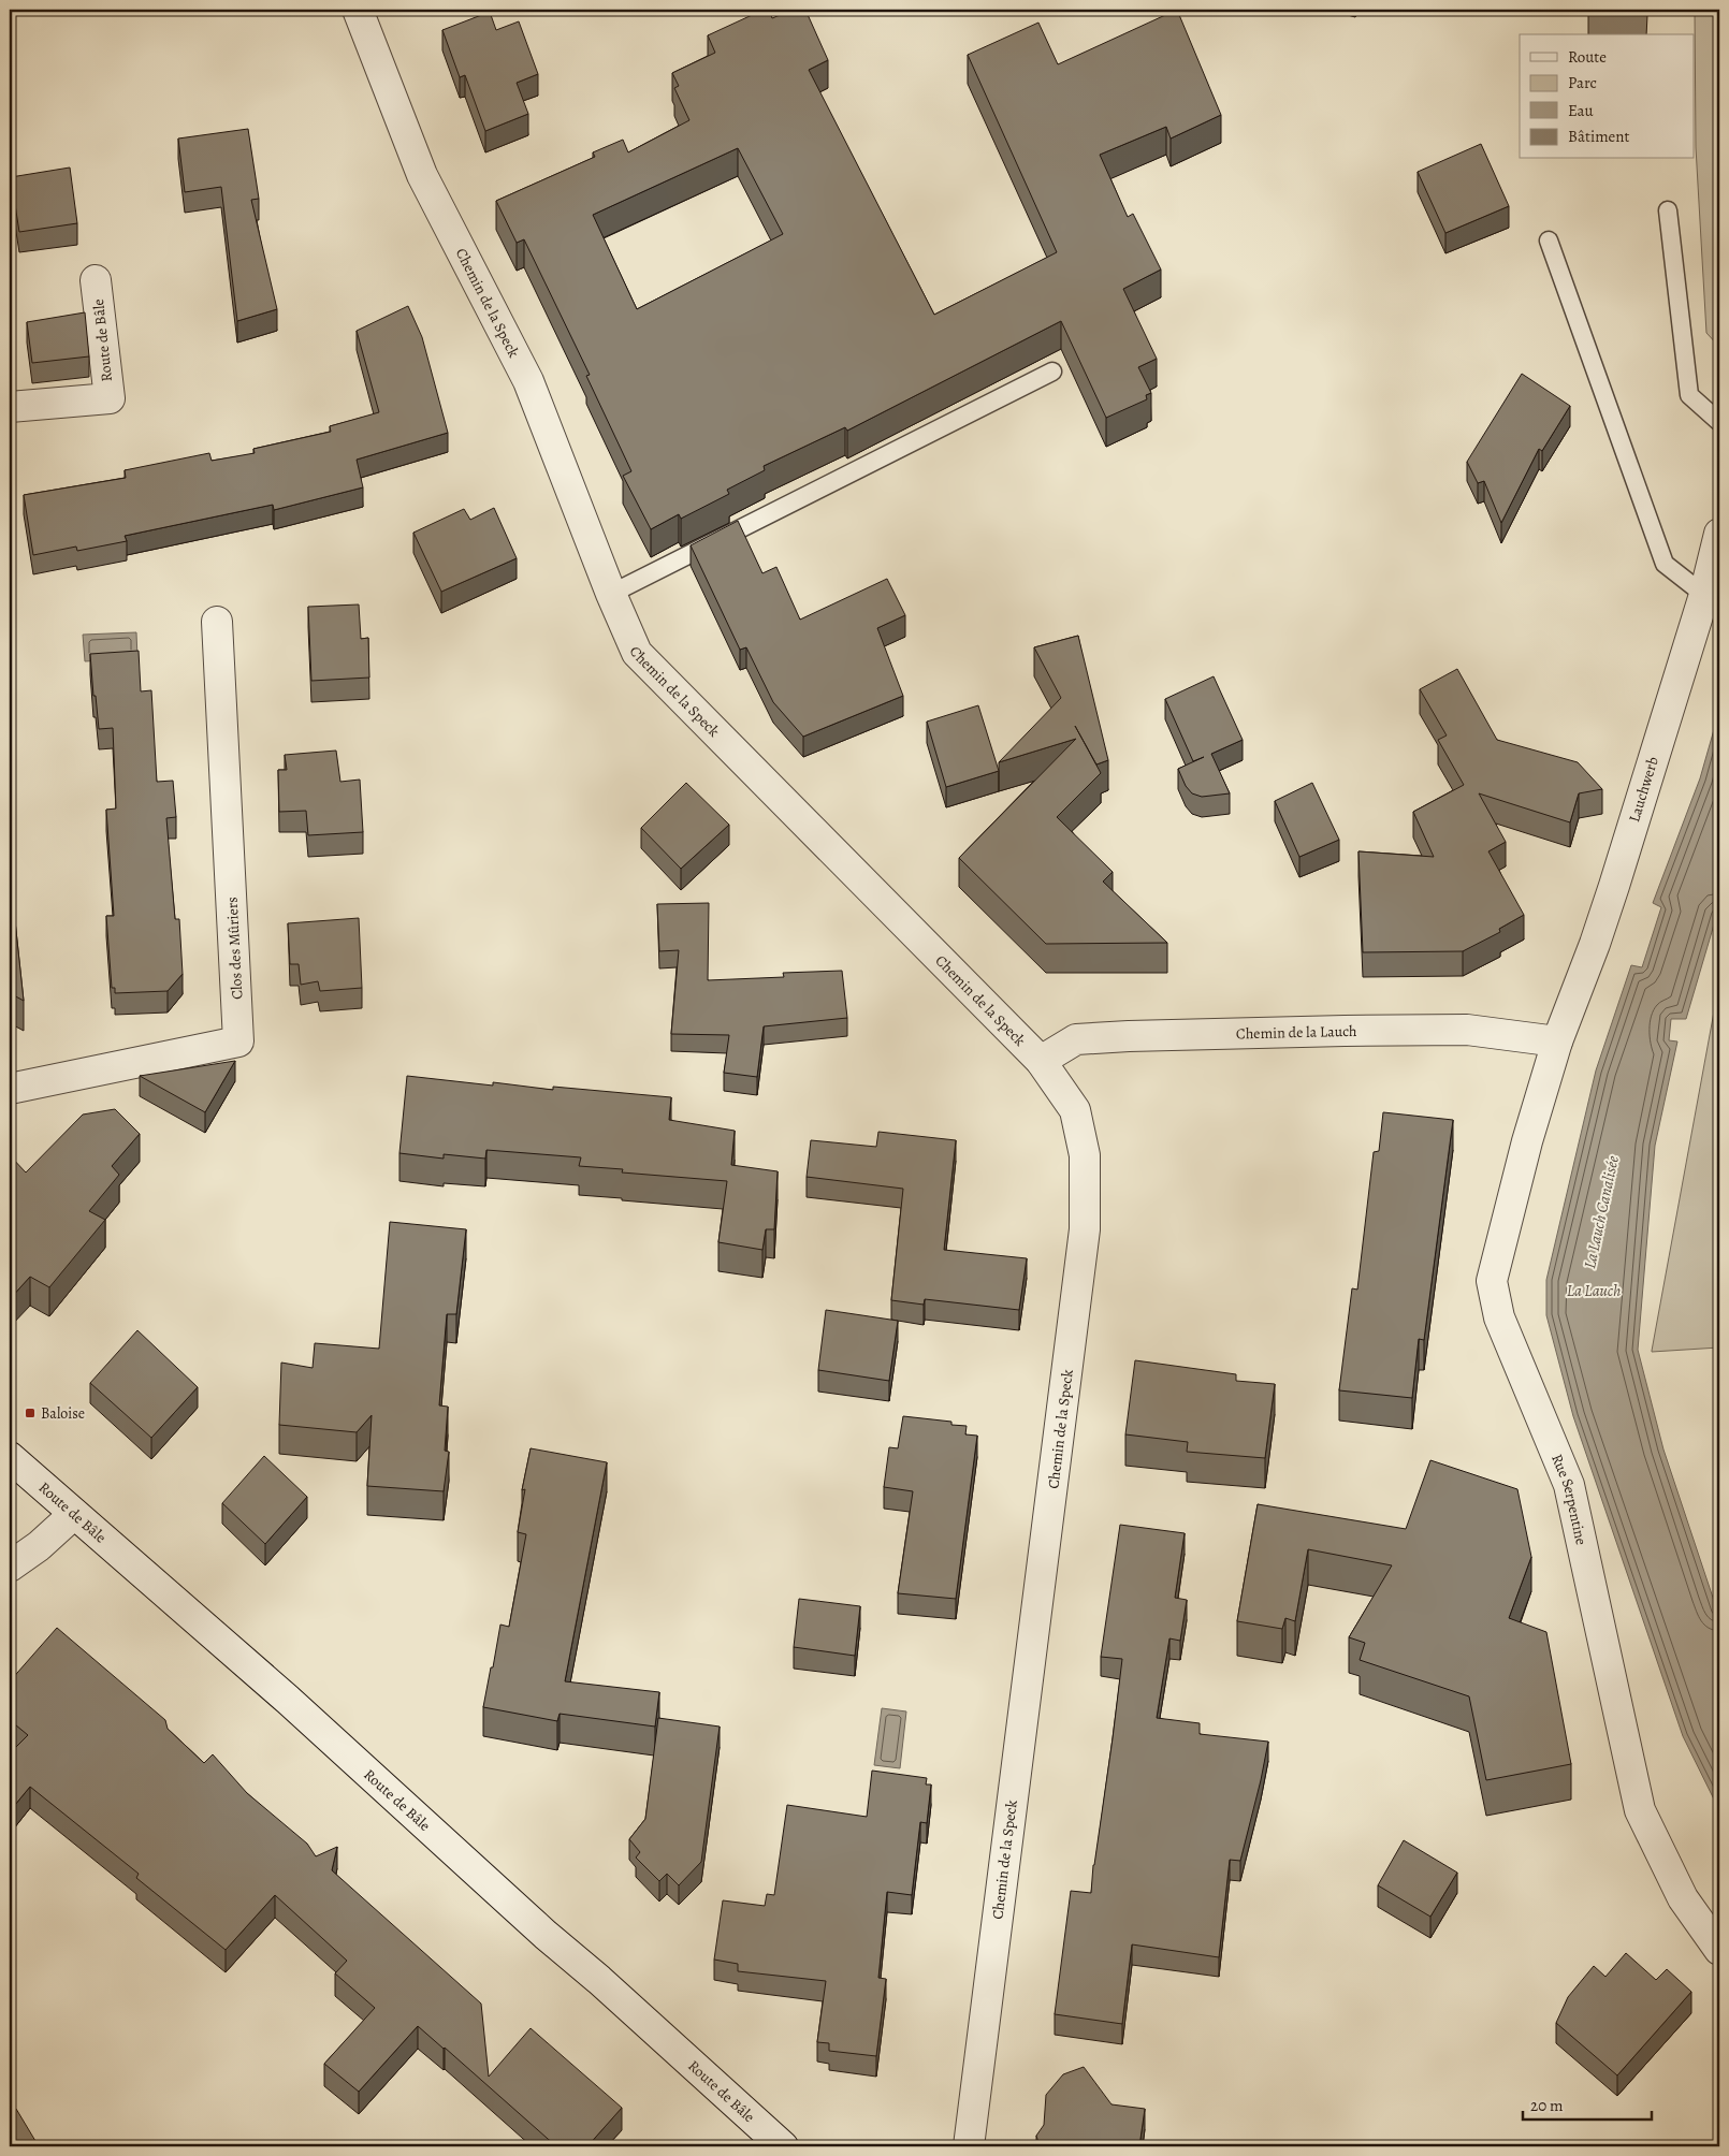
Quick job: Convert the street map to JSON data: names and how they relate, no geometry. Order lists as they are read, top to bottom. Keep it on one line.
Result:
{"streets":{"street":["Chemin de la Speck","Route de Bâle","Lauchwerb","Clos des Mûriers","Chemin de la Lauch","Rue Serpentine"]},"crossings":[["Chemin de la Speck","Chemin de la Lauch"],["Lauchwerb","Chemin de la Lauch"],["Lauchwerb","Rue Serpentine"],["Chemin de la Lauch","Rue Serpentine"]],"water":["La Lauch Canalisée","La Lauch"],"places":{"transit":["Baloise"]},"legend":["Route","Parc","Eau","Bâtiment"],"scale_bar":"20 m"}
